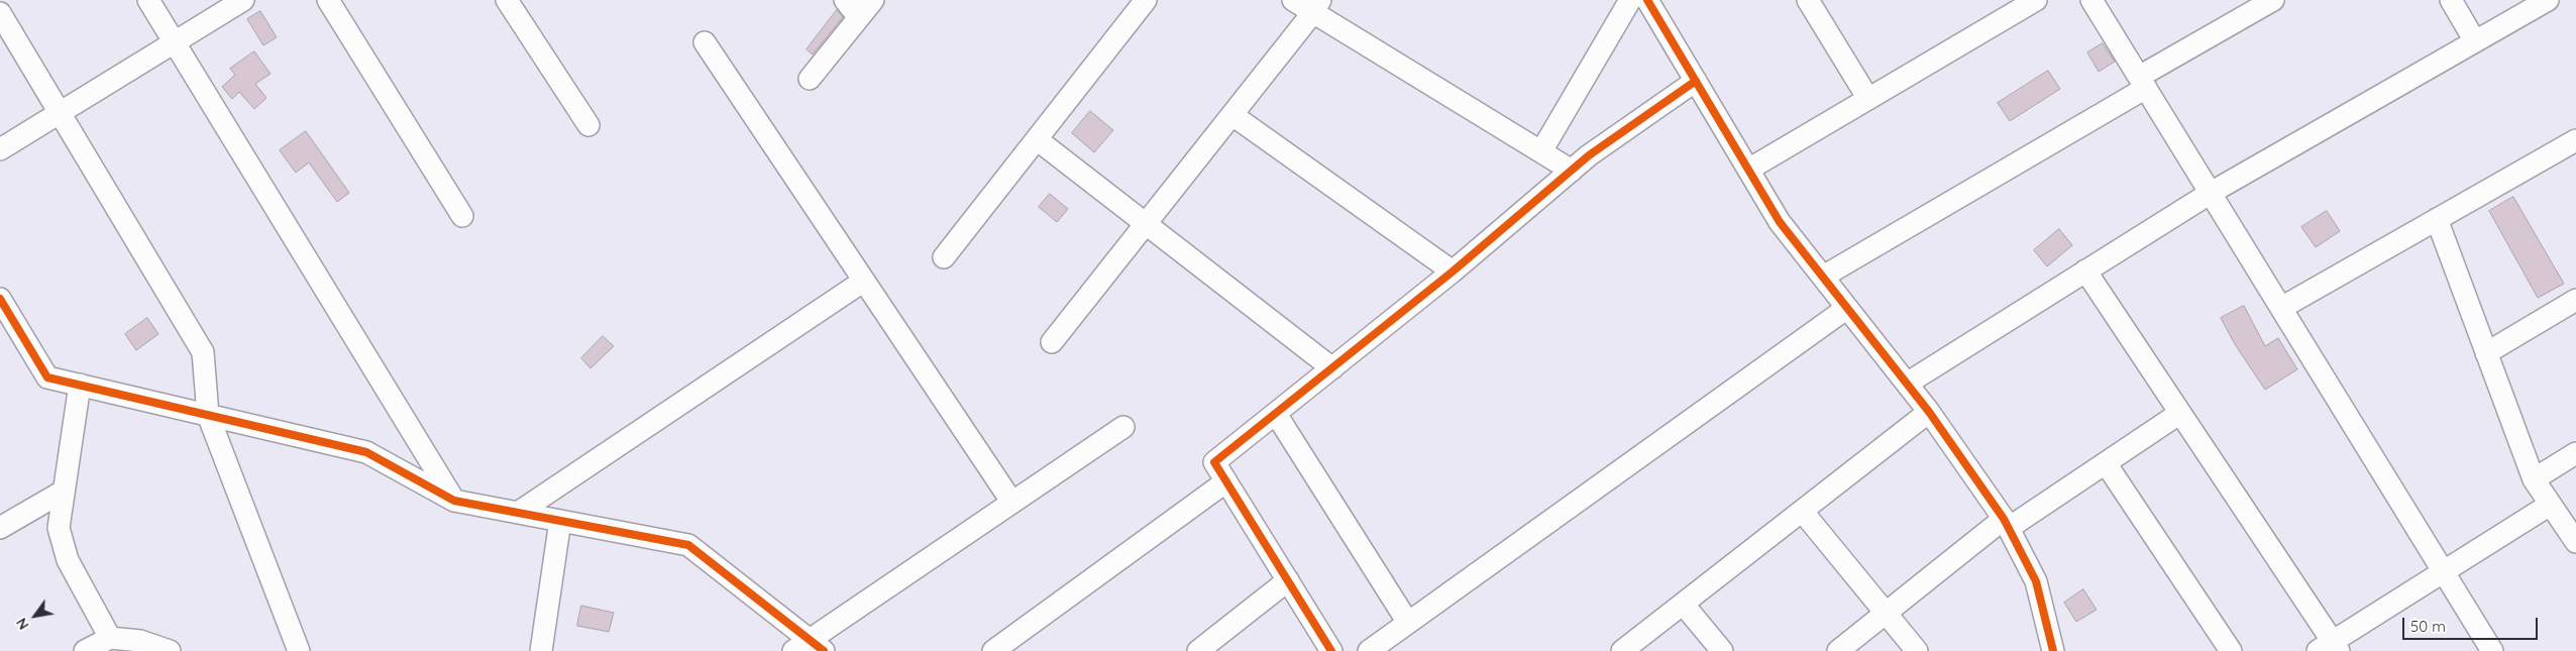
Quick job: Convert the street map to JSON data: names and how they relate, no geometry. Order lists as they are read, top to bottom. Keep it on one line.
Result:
{"scale_bar":"50 m","north":"bottom left"}
